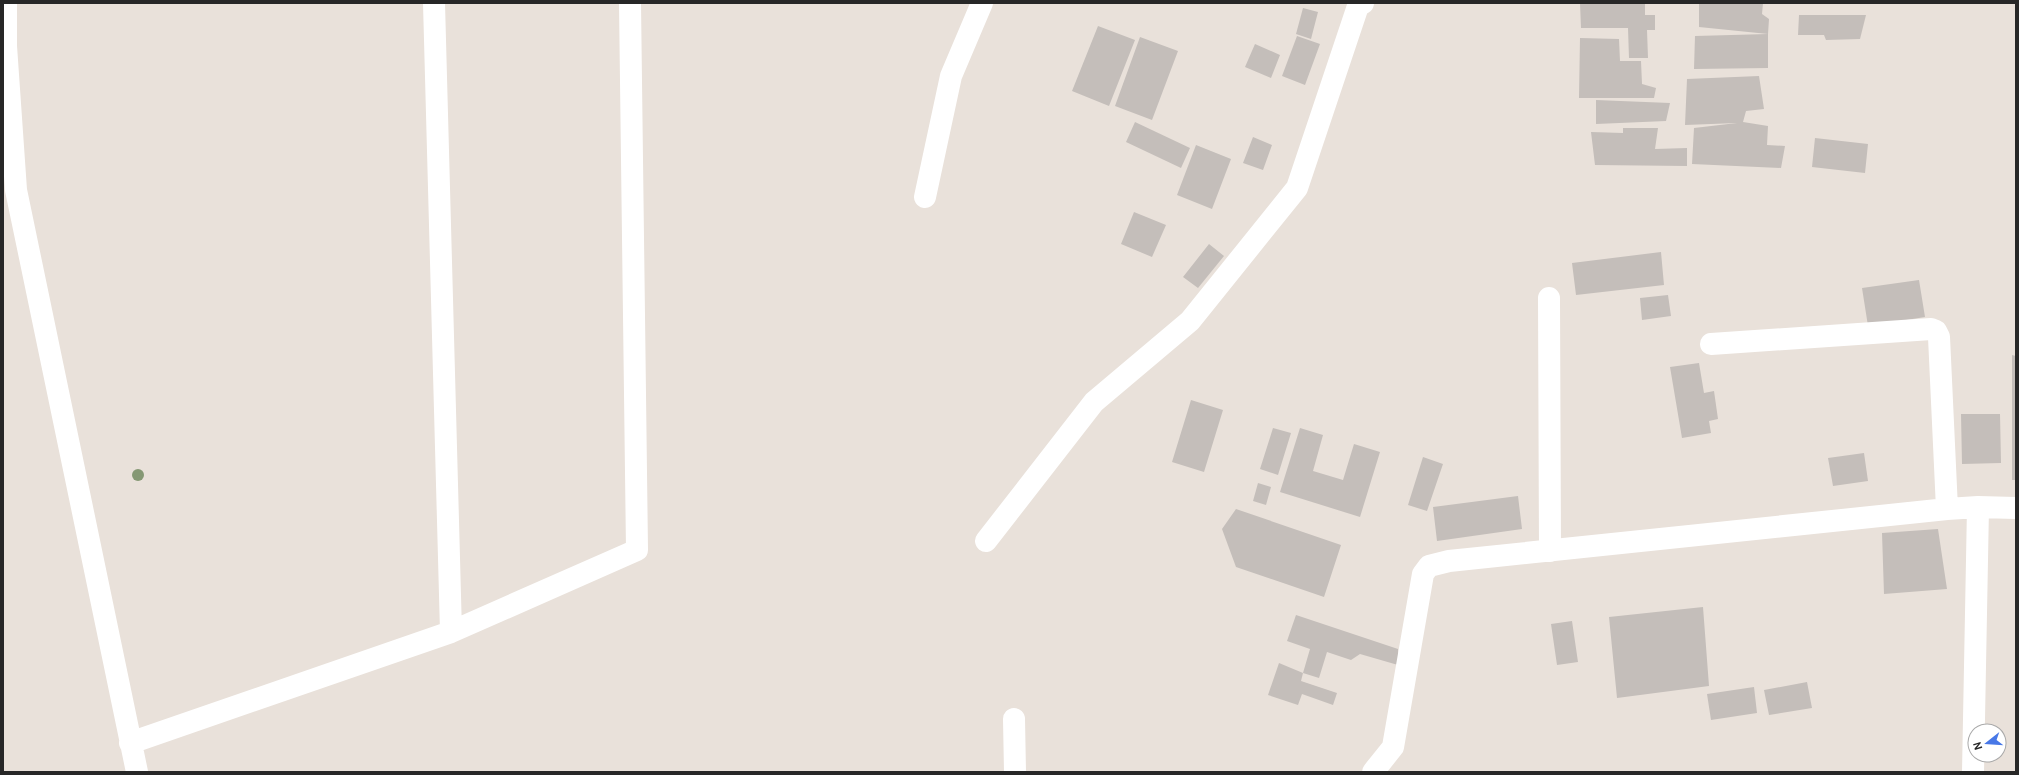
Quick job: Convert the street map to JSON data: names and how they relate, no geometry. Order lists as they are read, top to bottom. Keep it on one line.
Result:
{"north":"left"}
